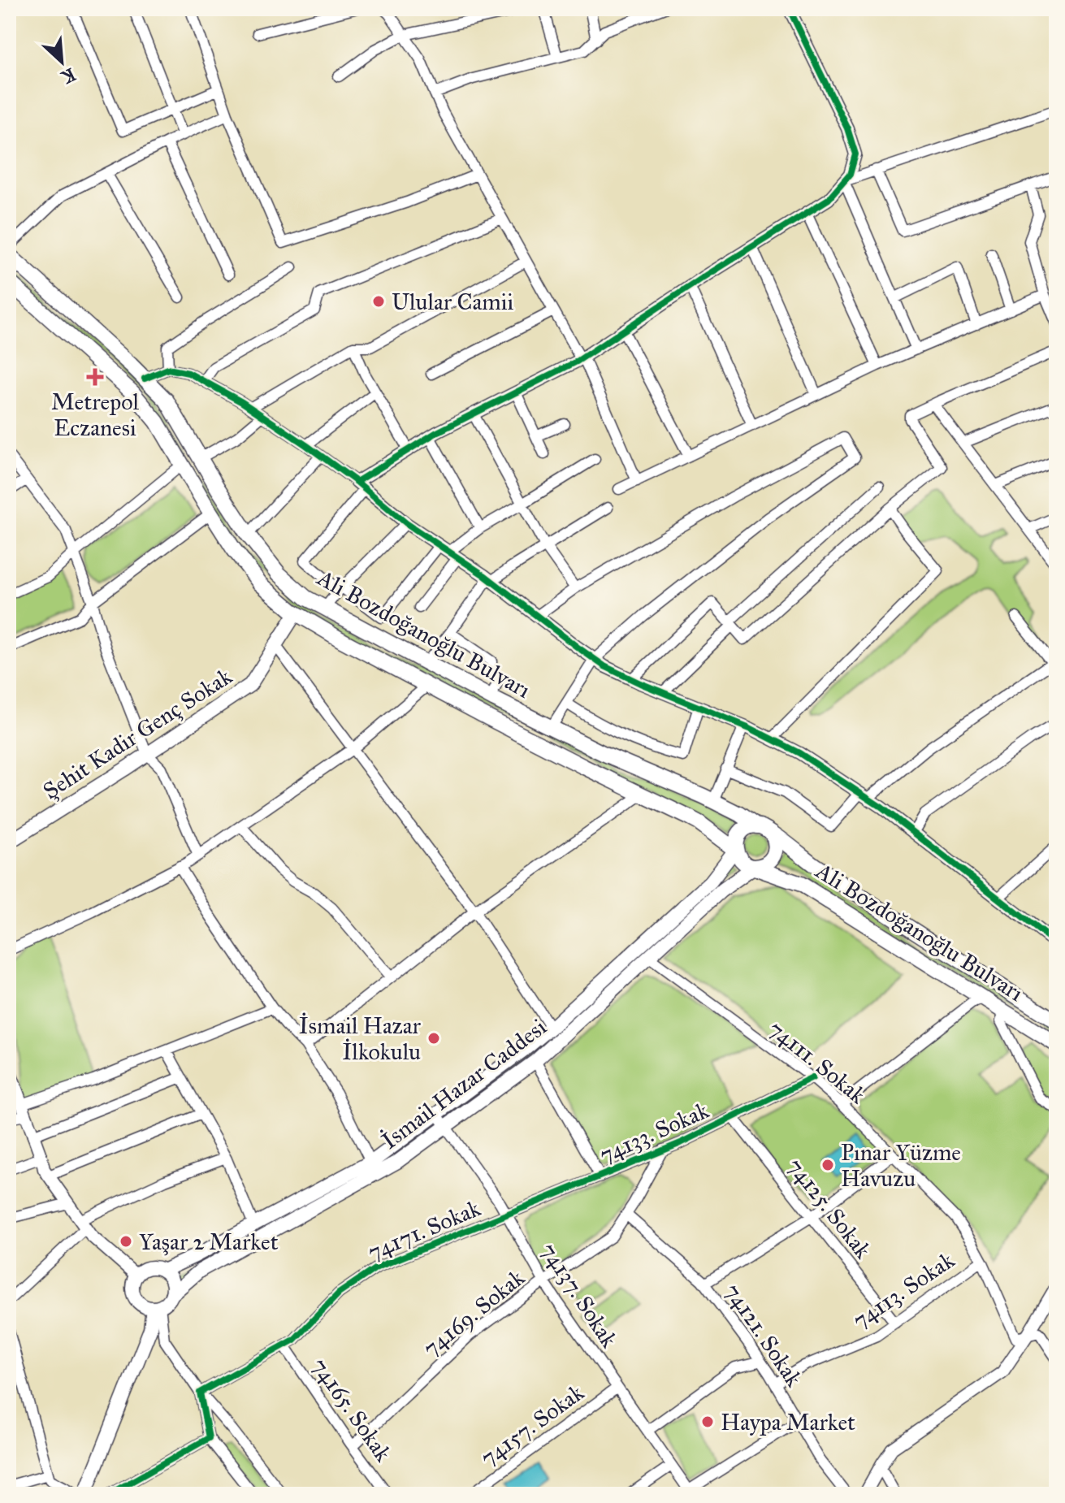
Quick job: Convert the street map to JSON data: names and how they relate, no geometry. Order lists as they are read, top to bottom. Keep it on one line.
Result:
{"streets":{"main road":["Ali Bozdoğanoğlu Bulvarı","Şehit Kadir Genç Sokak","İsmail Hazar Caddesi"],"street":["74111. Sokak","74133. Sokak","74125. Sokak","74171. Sokak","74113. Sokak","74137. Sokak","74169. Sokak","74121. Sokak","74165. Sokak","74157. Sokak"]},"crossings":[["Ali Bozdoğanoğlu Bulvarı","Şehit Kadir Genç Sokak"],["Ali Bozdoğanoğlu Bulvarı","İsmail Hazar Caddesi"],["74111. Sokak","İsmail Hazar Caddesi"],["74111. Sokak","74133. Sokak"],["74111. Sokak","74113. Sokak"],["İsmail Hazar Caddesi","74137. Sokak"],["74133. Sokak","74125. Sokak"],["74133. Sokak","74171. Sokak"],["74133. Sokak","74137. Sokak"],["74133. Sokak","74169. Sokak"],["74125. Sokak","74113. Sokak"],["74171. Sokak","74137. Sokak"],["74171. Sokak","74165. Sokak"],["74113. Sokak","74121. Sokak"],["74137. Sokak","74169. Sokak"],["74137. Sokak","74157. Sokak"],["74169. Sokak","74121. Sokak"],["74169. Sokak","74165. Sokak"]],"places":{"other":["Ulular Camii","İsmail Hazar İlkokulu","Pınar Yüzme Havuzu","Yaşar 2 Market","Haypa Market"],"health":["Metrepol Eczanesi"]},"north":"bottom right"}
